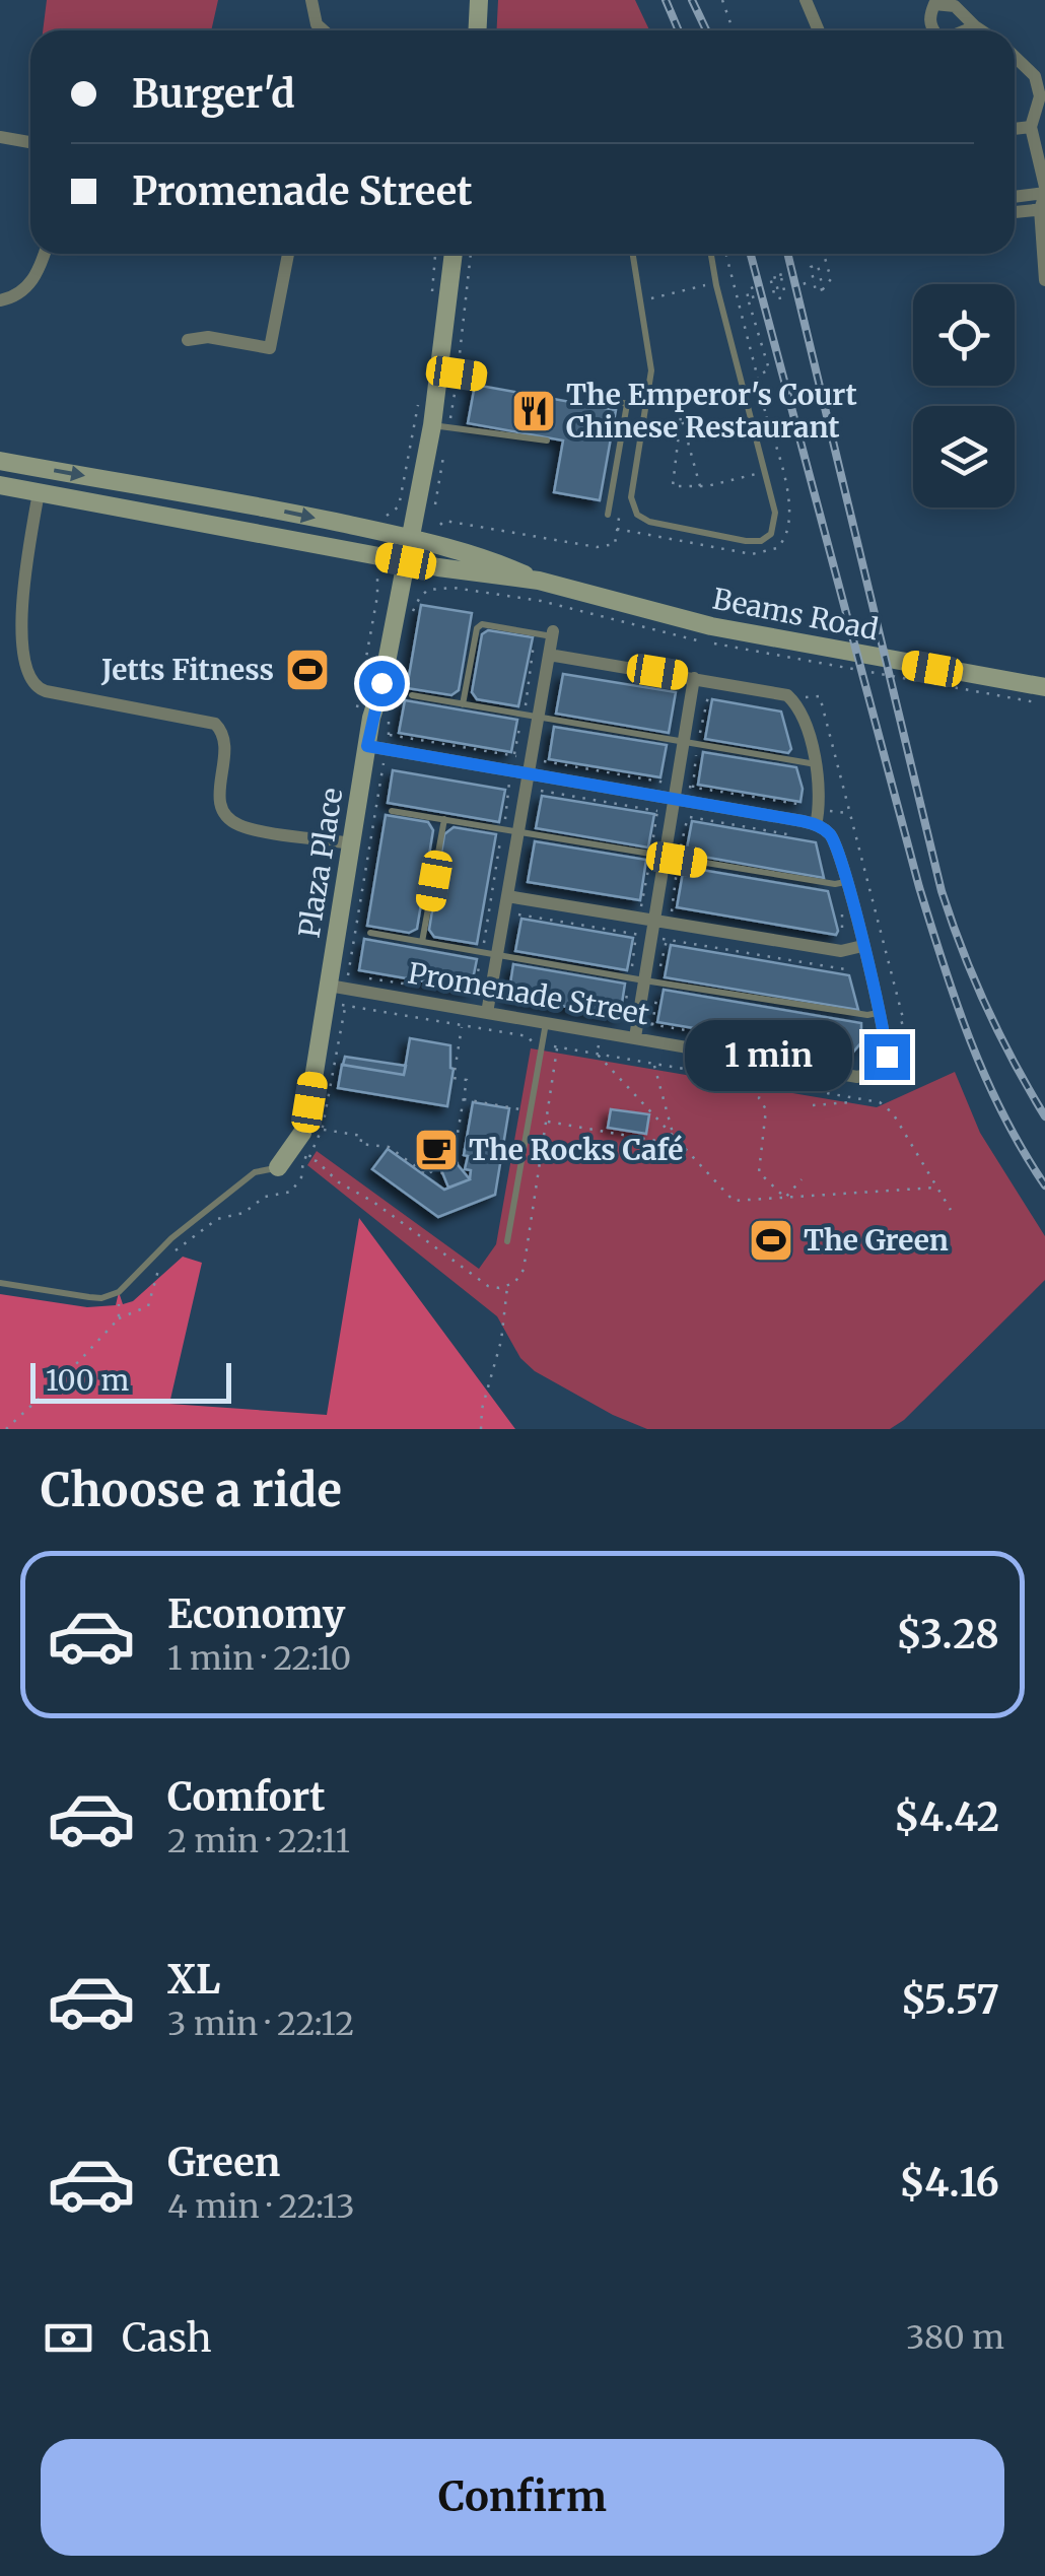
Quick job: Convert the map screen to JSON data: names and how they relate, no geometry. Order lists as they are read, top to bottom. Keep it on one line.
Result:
{"streets":{"main road":["Beams Road","Plaza Place"],"street":["Promenade Street"]},"crossings":[["Beams Road","Plaza Place"],["Plaza Place","Promenade Street"]],"places":{"restaurant":["The Emperor's Court Chinese Restaurant"],"sports":["Jetts Fitness","The Green"],"cafe":["The Rocks Café"]},"scale_bar":"100 m","page":{"banner":["Burger'd","Promenade Street"],"bubble":"1 min","scale":"100 m","heading":"Choose a ride","list":[{"name":"Economy","note":"1 min · 22:10","value":"$3.28"},{"name":"Comfort","note":"2 min · 22:11","value":"$4.42"},{"name":"XL","note":"3 min · 22:12","value":"$5.57"},{"name":"Green","note":"4 min · 22:13","value":"$4.16"}],"pay":["Cash","380 m"],"buttons":"Confirm"}}
